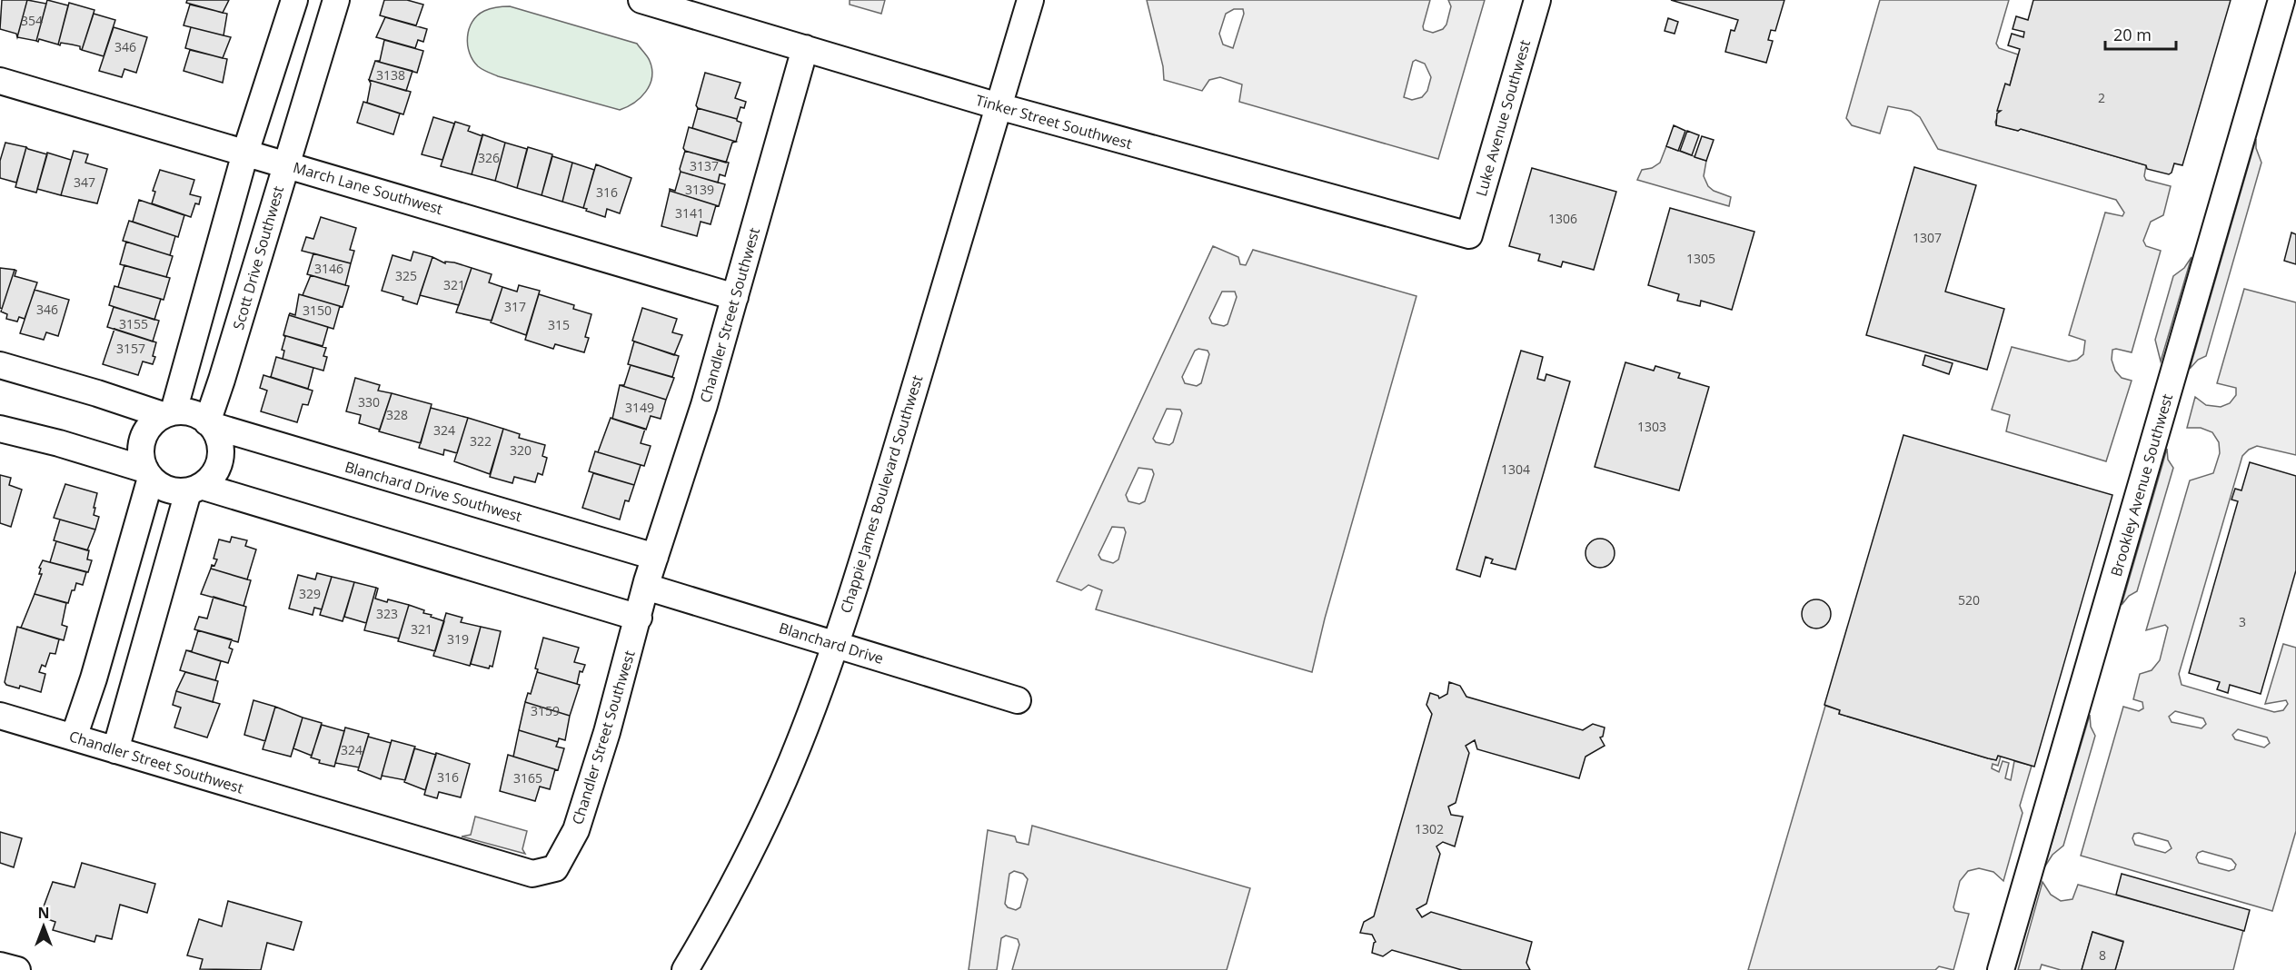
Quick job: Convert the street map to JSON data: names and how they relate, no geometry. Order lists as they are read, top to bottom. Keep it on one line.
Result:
{"streets":{"street":["Luke Avenue Southwest","Tinker Street Southwest","March Lane Southwest","Scott Drive Southwest","Chandler Street Southwest","Brookley Avenue Southwest","Blanchard Drive Southwest","Chappie James Boulevard Southwest","Blanchard Drive"]},"crossings":[["Luke Avenue Southwest","Tinker Street Southwest"],["Tinker Street Southwest","Chandler Street Southwest"],["Tinker Street Southwest","Chappie James Boulevard Southwest"],["March Lane Southwest","Scott Drive Southwest"],["March Lane Southwest","Chandler Street Southwest"],["Scott Drive Southwest","Blanchard Drive Southwest"],["Chandler Street Southwest","Blanchard Drive Southwest"],["Chandler Street Southwest","Blanchard Drive"],["Chappie James Boulevard Southwest","Blanchard Drive"]],"house_numbers":["354","346","3138","2","326","3137","347","3139","316","3141","1306","1307","1305","3146","325","321","317","346","3150","3155","315","3157","330","3149","328","1303","324","322","320","1304","329","520","323","3","321","319","3159","324","316","3165","1302","8"],"scale_bar":"20 m","north":"top"}
